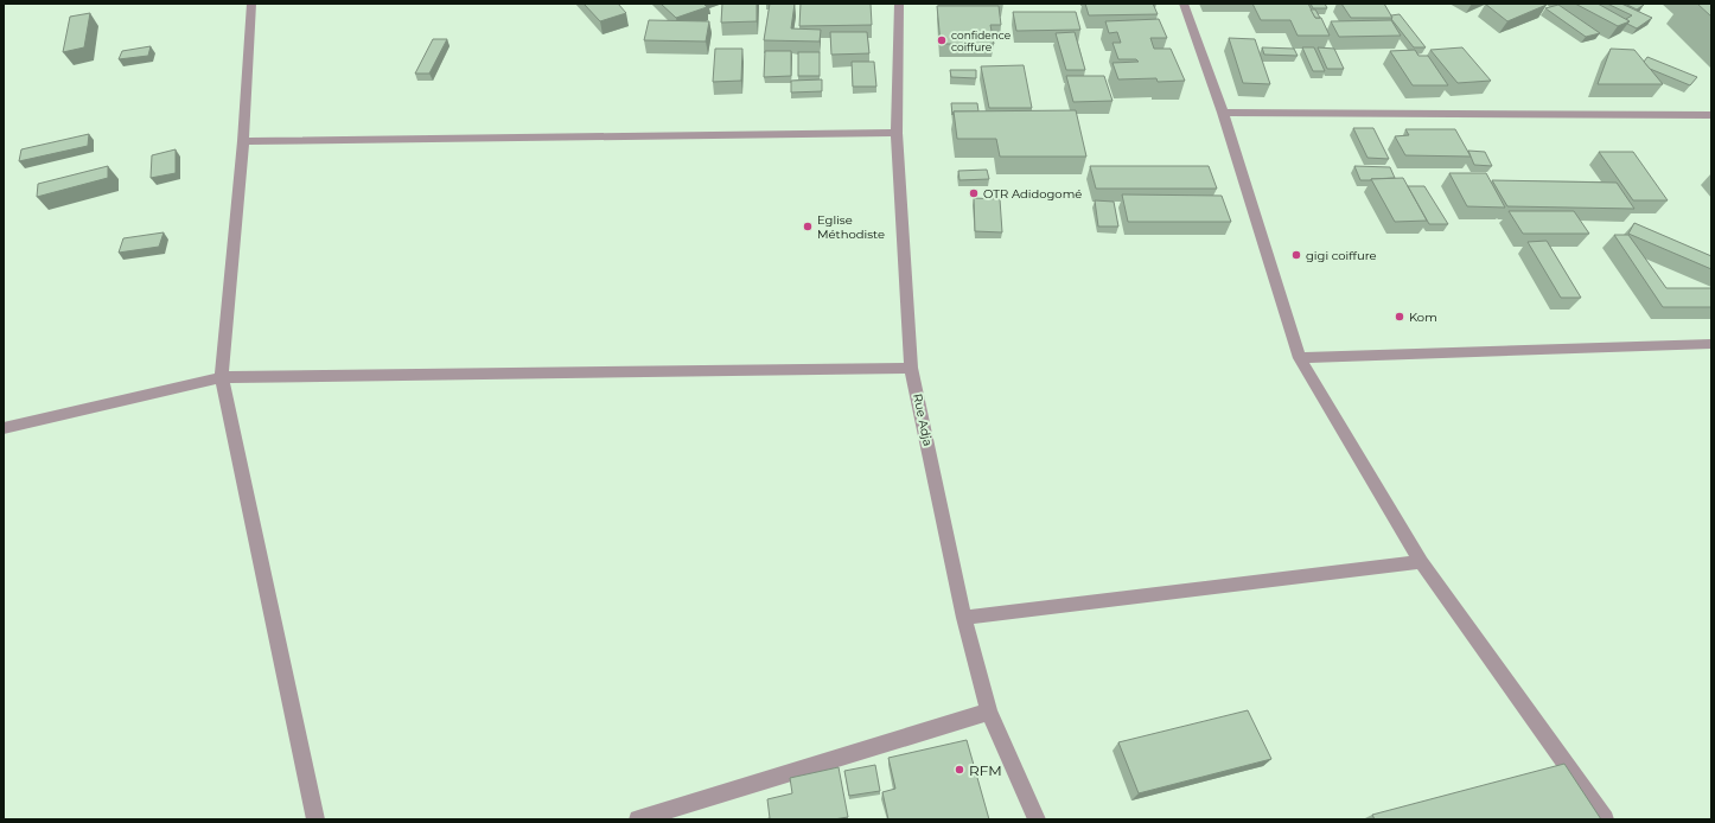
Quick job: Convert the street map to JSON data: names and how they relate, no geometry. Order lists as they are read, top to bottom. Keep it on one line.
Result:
{"streets":{"street":["Rue Adja"]},"places":["confidence coiffure","OTR Adidogomé","Eglise Méthodiste","gigi coiffure","Kom","RFM"]}
